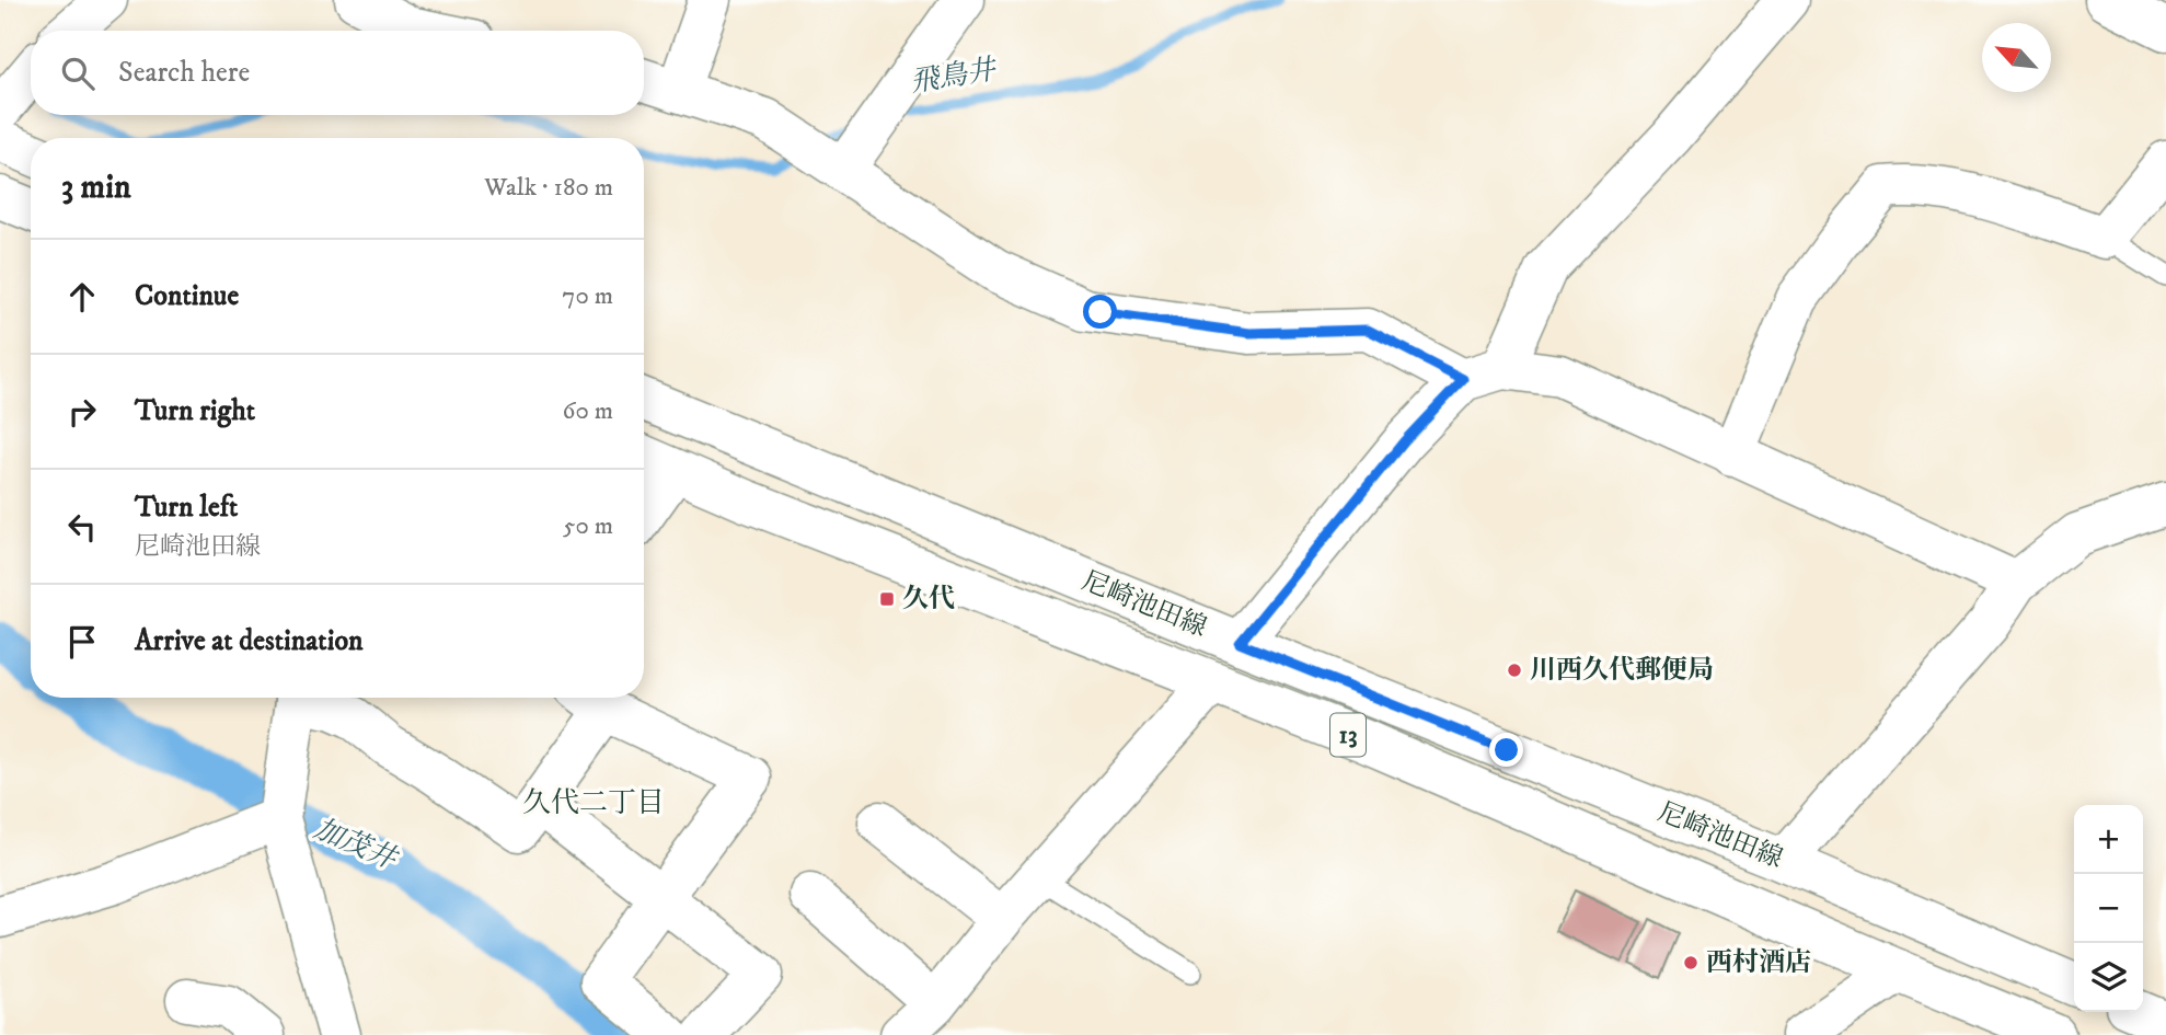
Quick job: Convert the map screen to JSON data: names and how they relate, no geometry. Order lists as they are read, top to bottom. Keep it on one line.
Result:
{"streets":{"street":["尼崎池田線","13"]},"districts":["久代二丁目"],"water":["飛鳥井","加茂井"],"places":{"transit":["久代"],"other":["川西久代郵便局","西村酒店"]},"north":"top left","page":{"search":"Search here","heading":["3 min","Walk · 180 m"],"list":[["Continue","70 m"],["Turn right","60 m"],["Turn left","尼崎池田線","50 m"],"Arrive at destination"],"map_buttons":["+","−"]}}
